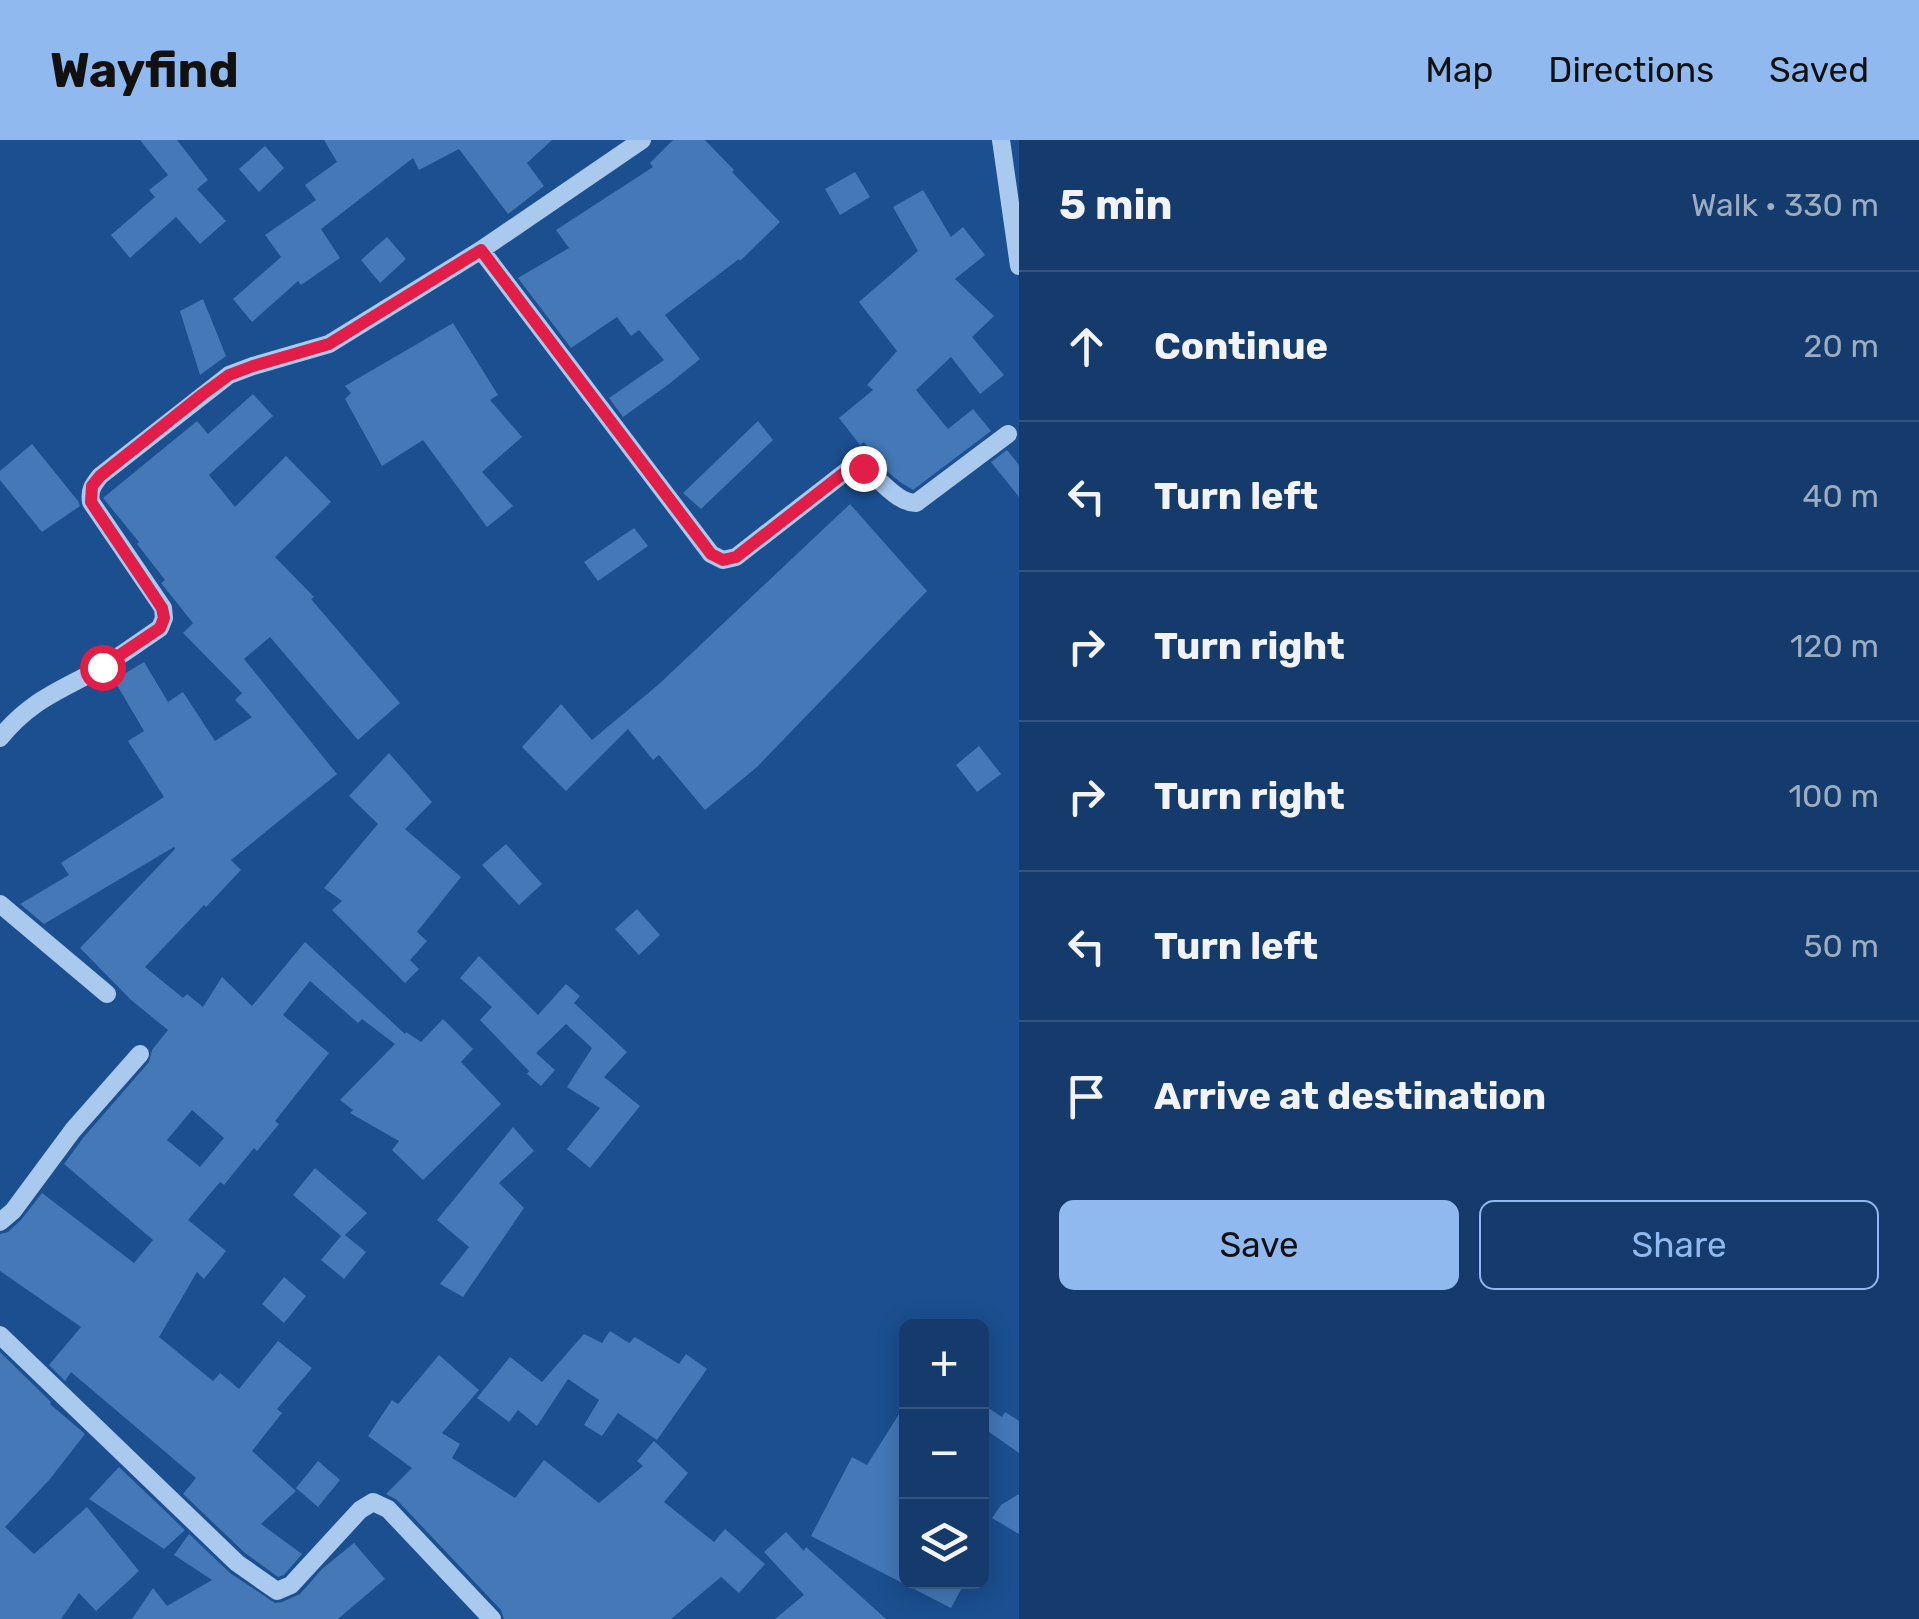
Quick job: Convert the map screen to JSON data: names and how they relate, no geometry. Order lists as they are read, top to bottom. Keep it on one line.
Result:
{"page":{"header":"Wayfind","nav":["Map","Directions","Saved"],"heading":["5 min","Walk · 330 m"],"list":[["Continue","20 m"],["Turn left","40 m"],["Turn right","120 m"],["Turn right","100 m"],["Turn left","50 m"],"Arrive at destination"],"buttons":["Save","Share"],"map_buttons":["+","−"]}}
